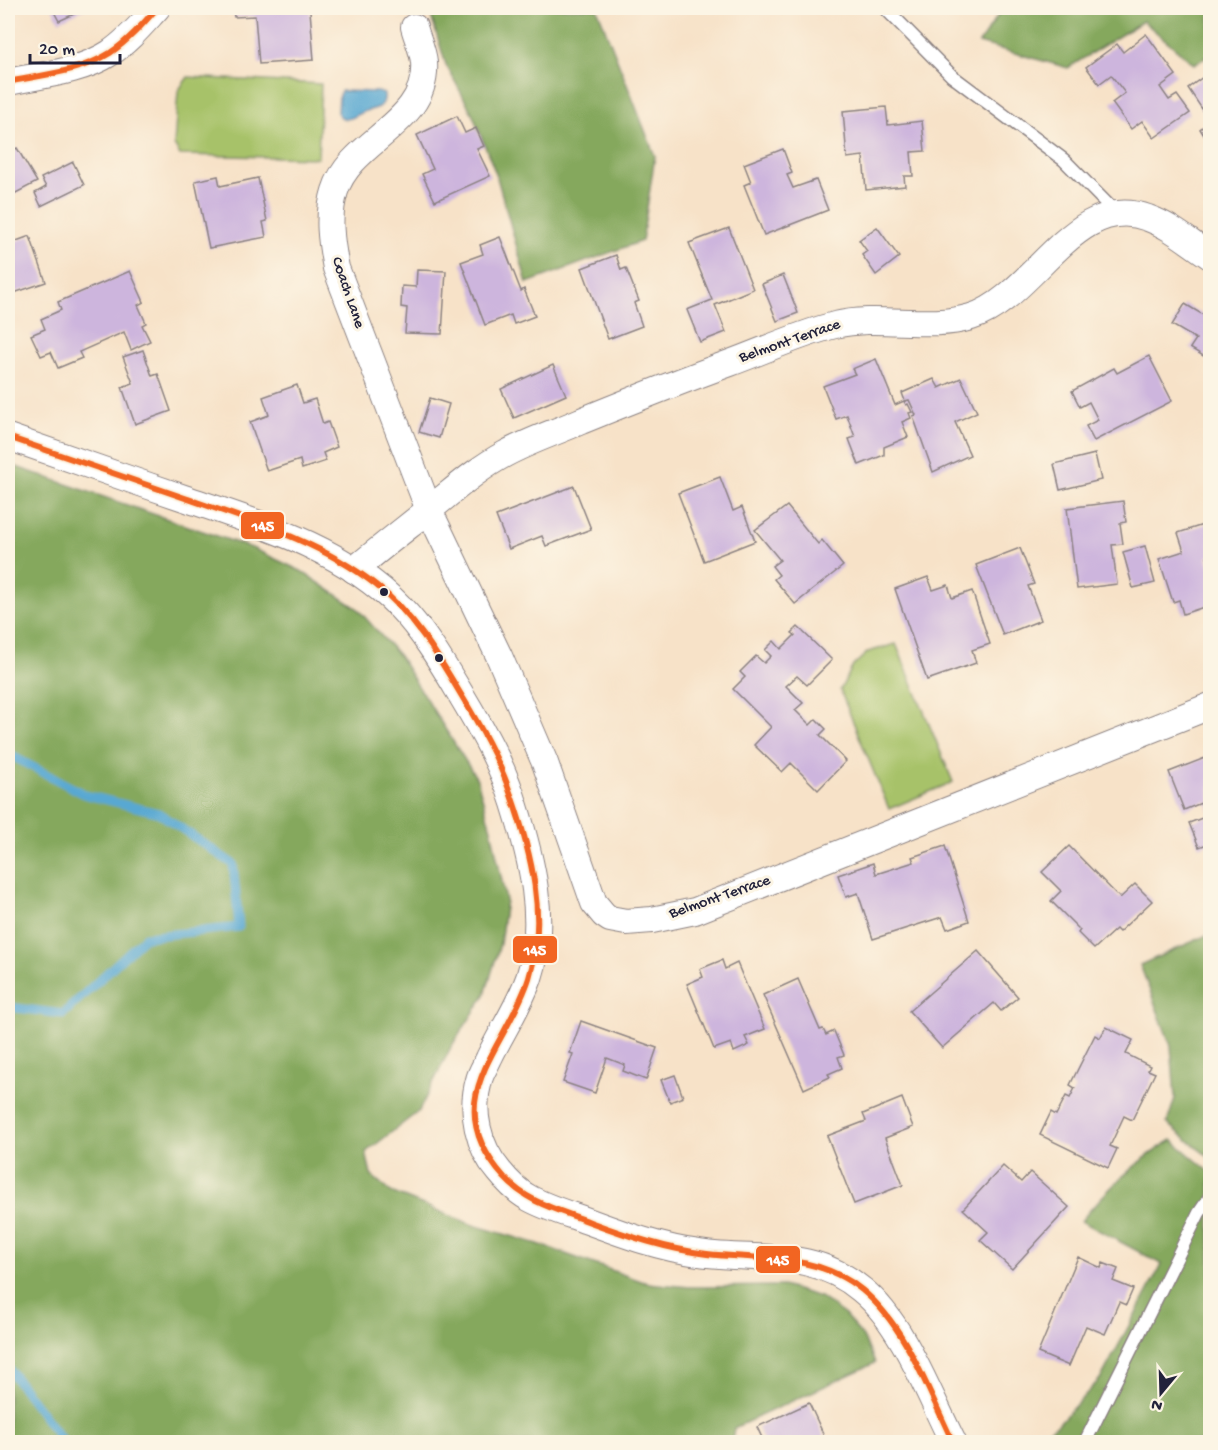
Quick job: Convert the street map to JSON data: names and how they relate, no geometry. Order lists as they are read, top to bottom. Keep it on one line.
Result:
{"streets":{"street":["Coach Lane","Belmont Terrace"]},"crossings":[["Coach Lane","Belmont Terrace"]],"lines":["transit line 145"],"scale_bar":"20 m","north":"bottom"}
